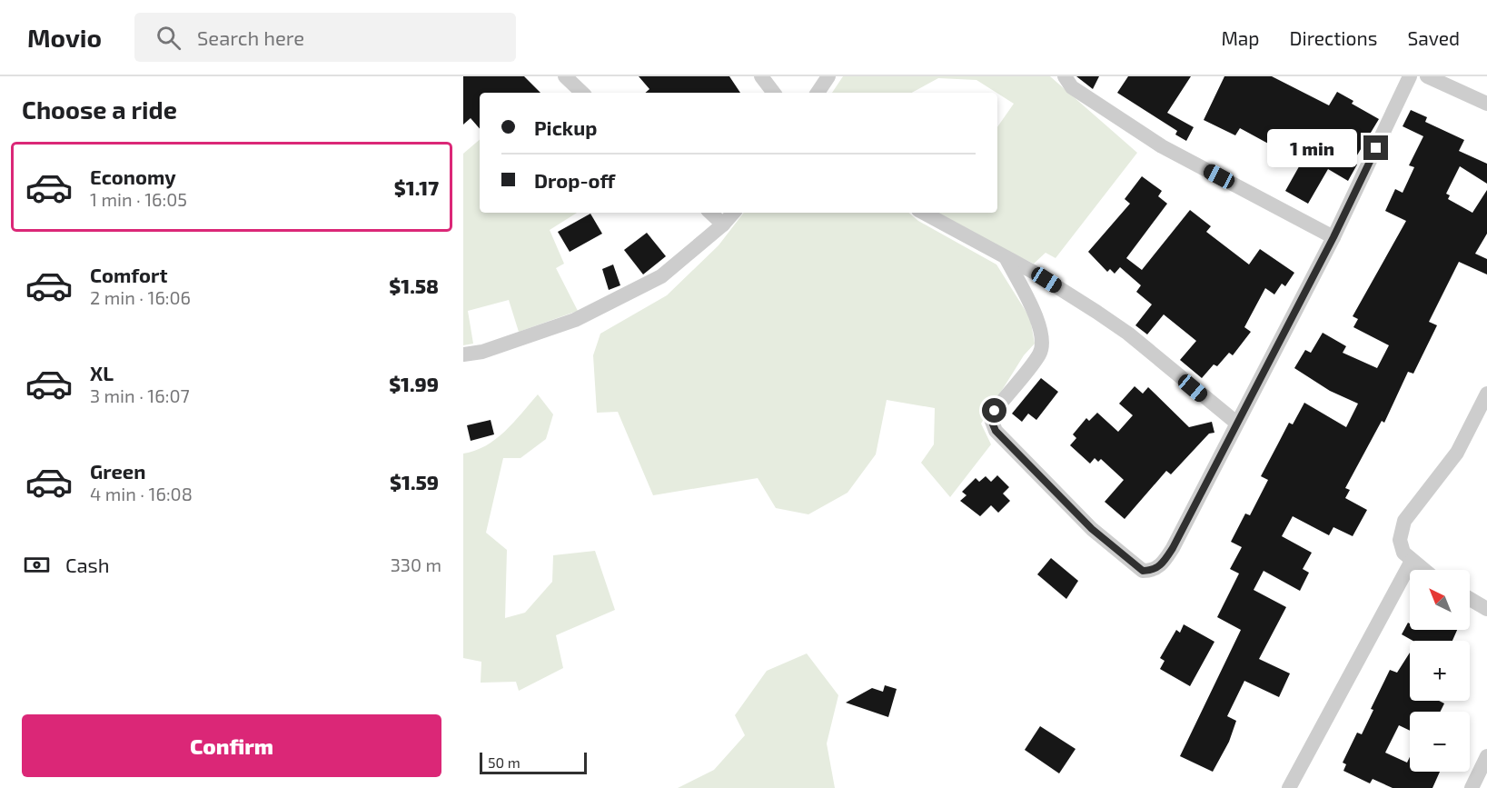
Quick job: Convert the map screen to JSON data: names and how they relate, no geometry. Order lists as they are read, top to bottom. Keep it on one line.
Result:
{"scale_bar":"50 m","north":"top left","page":{"header":"Movio","search":"Search here","nav":["Map","Directions","Saved"],"heading":"Choose a ride","banner":["Pickup","Drop-off"],"bubble":"1 min","list":[{"name":"Economy","note":"1 min · 16:05","value":"$1.17"},{"name":"Comfort","note":"2 min · 16:06","value":"$1.58"},{"name":"XL","note":"3 min · 16:07","value":"$1.99"},{"name":"Green","note":"4 min · 16:08","value":"$1.59"}],"pay":["Cash","330 m"],"map_buttons":["+","−"],"buttons":"Confirm","scale":"50 m"}}
